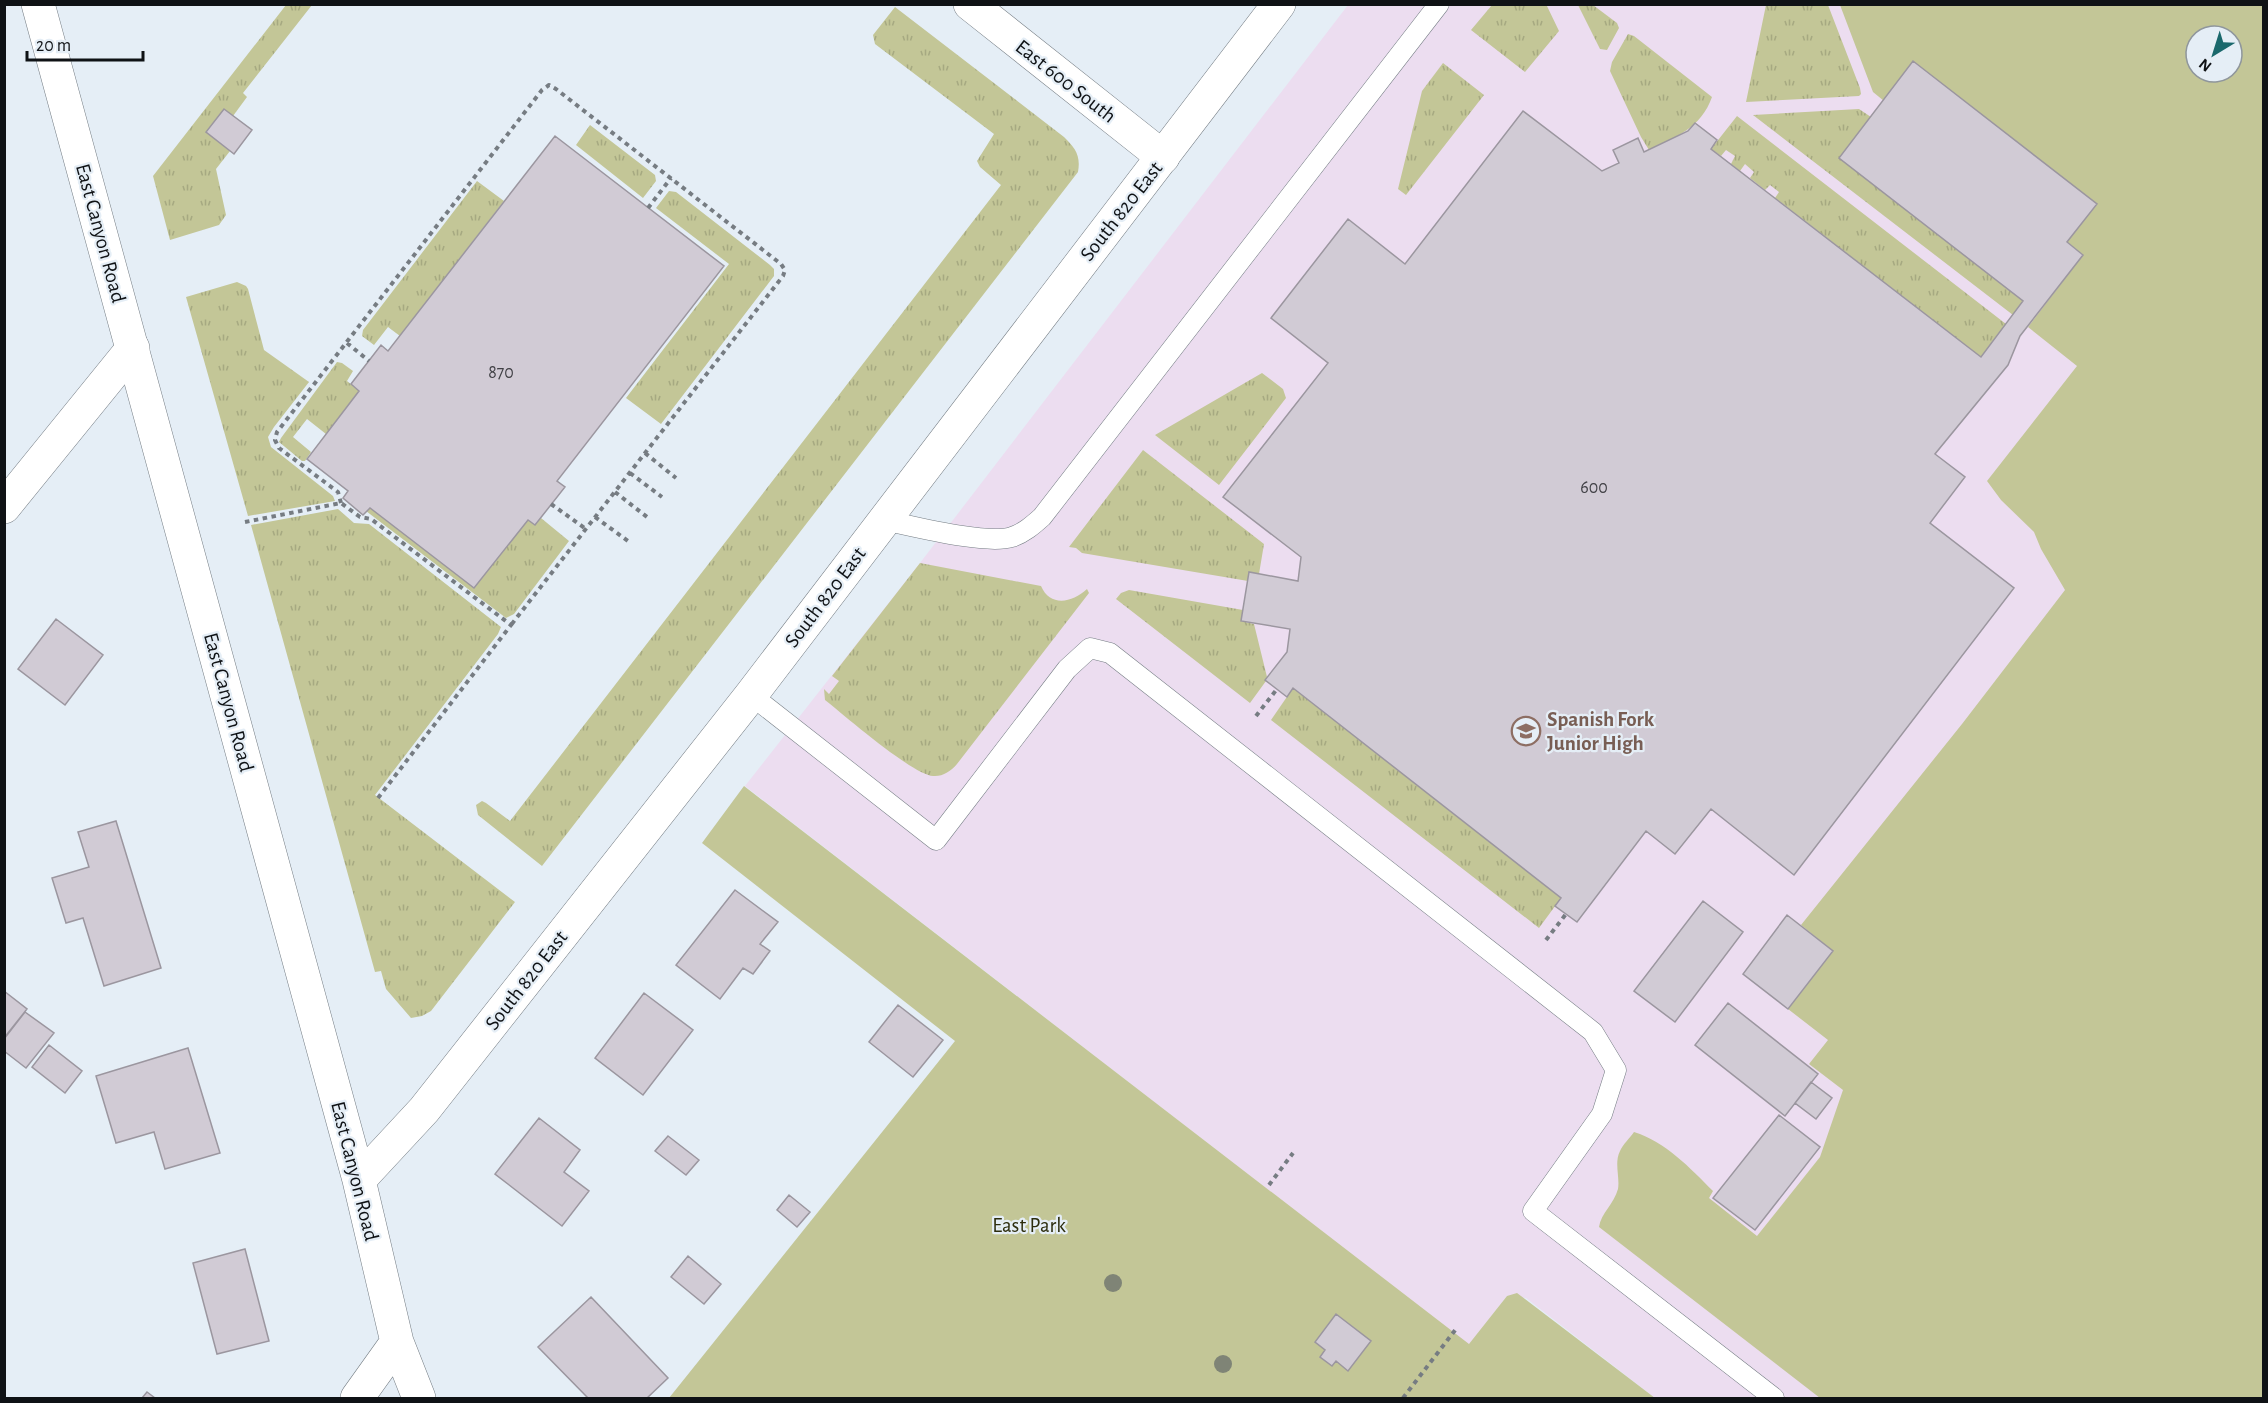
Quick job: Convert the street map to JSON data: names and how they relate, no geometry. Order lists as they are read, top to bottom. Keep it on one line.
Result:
{"streets":{"street":["East 600 South","South 820 East","East Canyon Road"]},"crossings":[["East 600 South","South 820 East"],["South 820 East","East Canyon Road"]],"parks":["East Park"],"places":{"school or university":["Spanish Fork Junior High"]},"house_numbers":["870","600"],"scale_bar":"20 m","north":"bottom left"}
